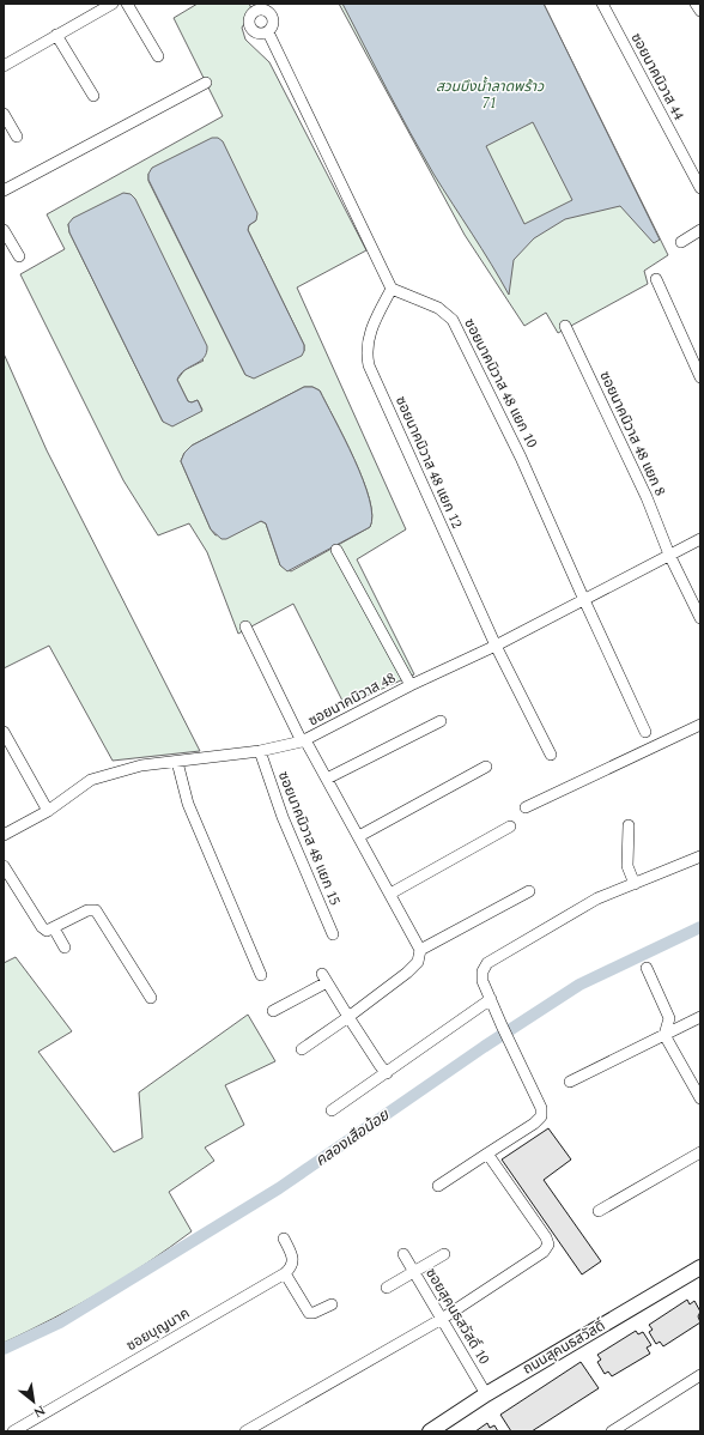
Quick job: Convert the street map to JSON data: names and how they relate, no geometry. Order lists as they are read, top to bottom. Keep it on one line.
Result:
{"streets":{"main road":["ถนนสุคนธสวัสดิ์"],"street":["ซอยนาคนิวาส 44","ซอยนาคนิวาส 48 แยก 10","ซอยนาคนิวาส 48 แยก 8","ซอยนาคนิวาส 48 แยก 12","ซอยนาคนิวาส 48","ซอยนาคนิวาส 48 แยก 15","ซอยสุคนธสวัสดิ์ 10","ซอยบุญนาค"]},"crossings":[["ซอยนาคนิวาส 48 แยก 10","ซอยนาคนิวาส 48 แยก 12"],["ซอยนาคนิวาส 48 แยก 10","ซอยนาคนิวาส 48"],["ซอยนาคนิวาส 48 แยก 8","ซอยนาคนิวาส 48"],["ซอยนาคนิวาส 48 แยก 12","ซอยนาคนิวาส 48"],["ซอยนาคนิวาส 48","ซอยนาคนิวาส 48 แยก 15"],["ซอยสุคนธสวัสดิ์ 10","ถนนสุคนธสวัสดิ์"]],"water":["คลองเสือน้อย"],"parks":["สวนบึงน้ำลาดพร้าว 71"],"north":"bottom right"}
